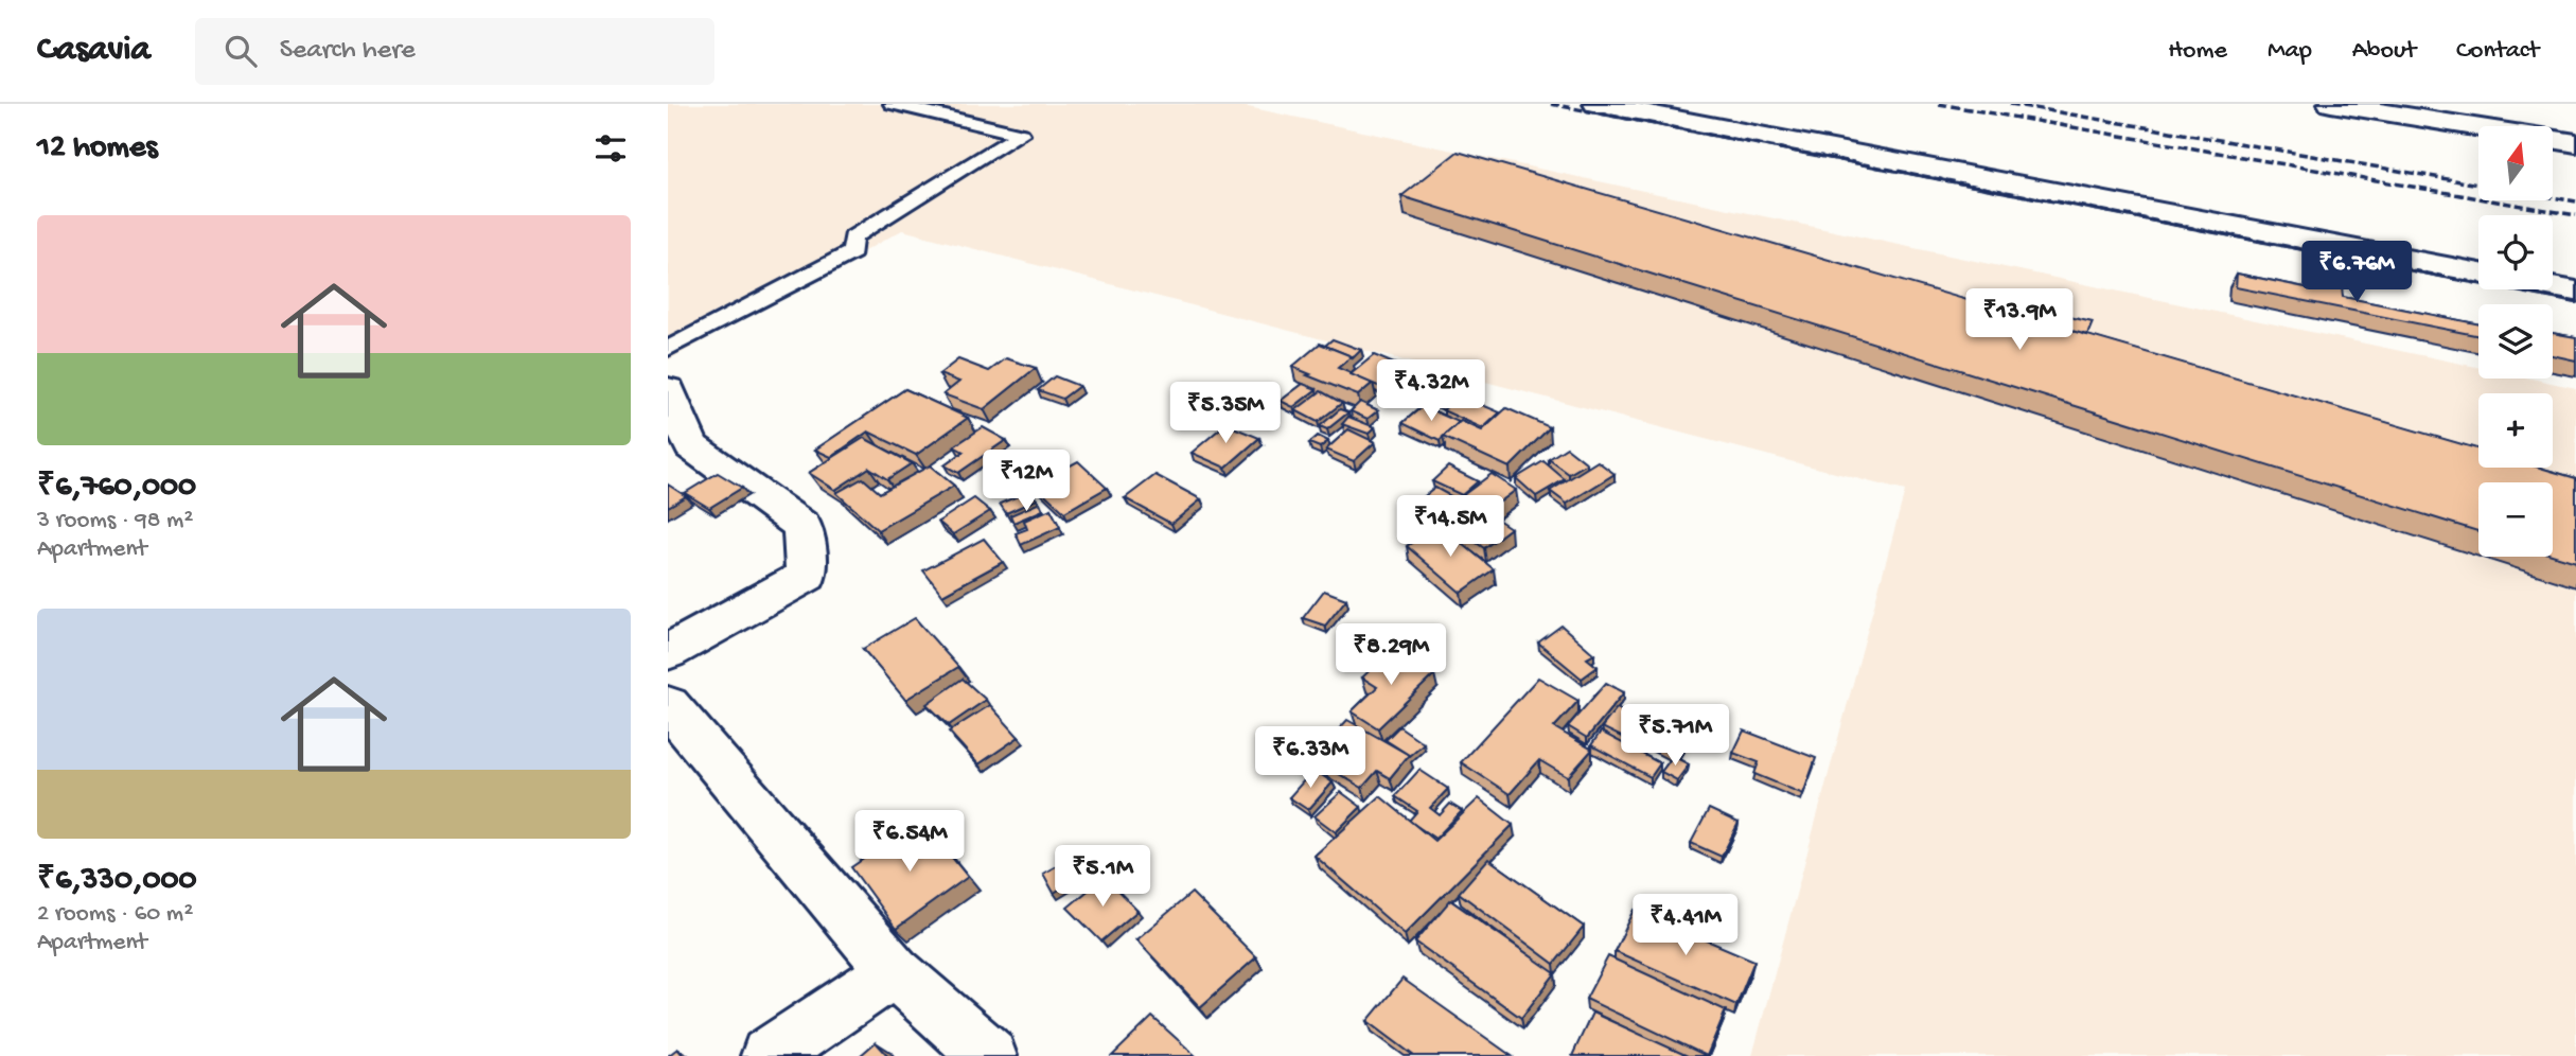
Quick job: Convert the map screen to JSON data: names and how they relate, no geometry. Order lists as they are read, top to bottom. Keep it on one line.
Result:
{"north":"top","page":{"header":"Casavia","search":"Search here","nav":["Home","Map","About","Contact"],"heading":"12 homes","map_buttons":["+","−"],"list":[{"name":"₹6,760,000","note":"3 rooms · 98 m² · Apartment"},{"name":"₹6,330,000","note":"2 rooms · 60 m² · Apartment"}],"price":["₹6.76M","₹13.9M","₹4.32M","₹5.35M","₹12M","₹14.5M","₹8.29M","₹5.71M","₹6.33M","₹6.54M","₹5.1M","₹4.41M"]}}
